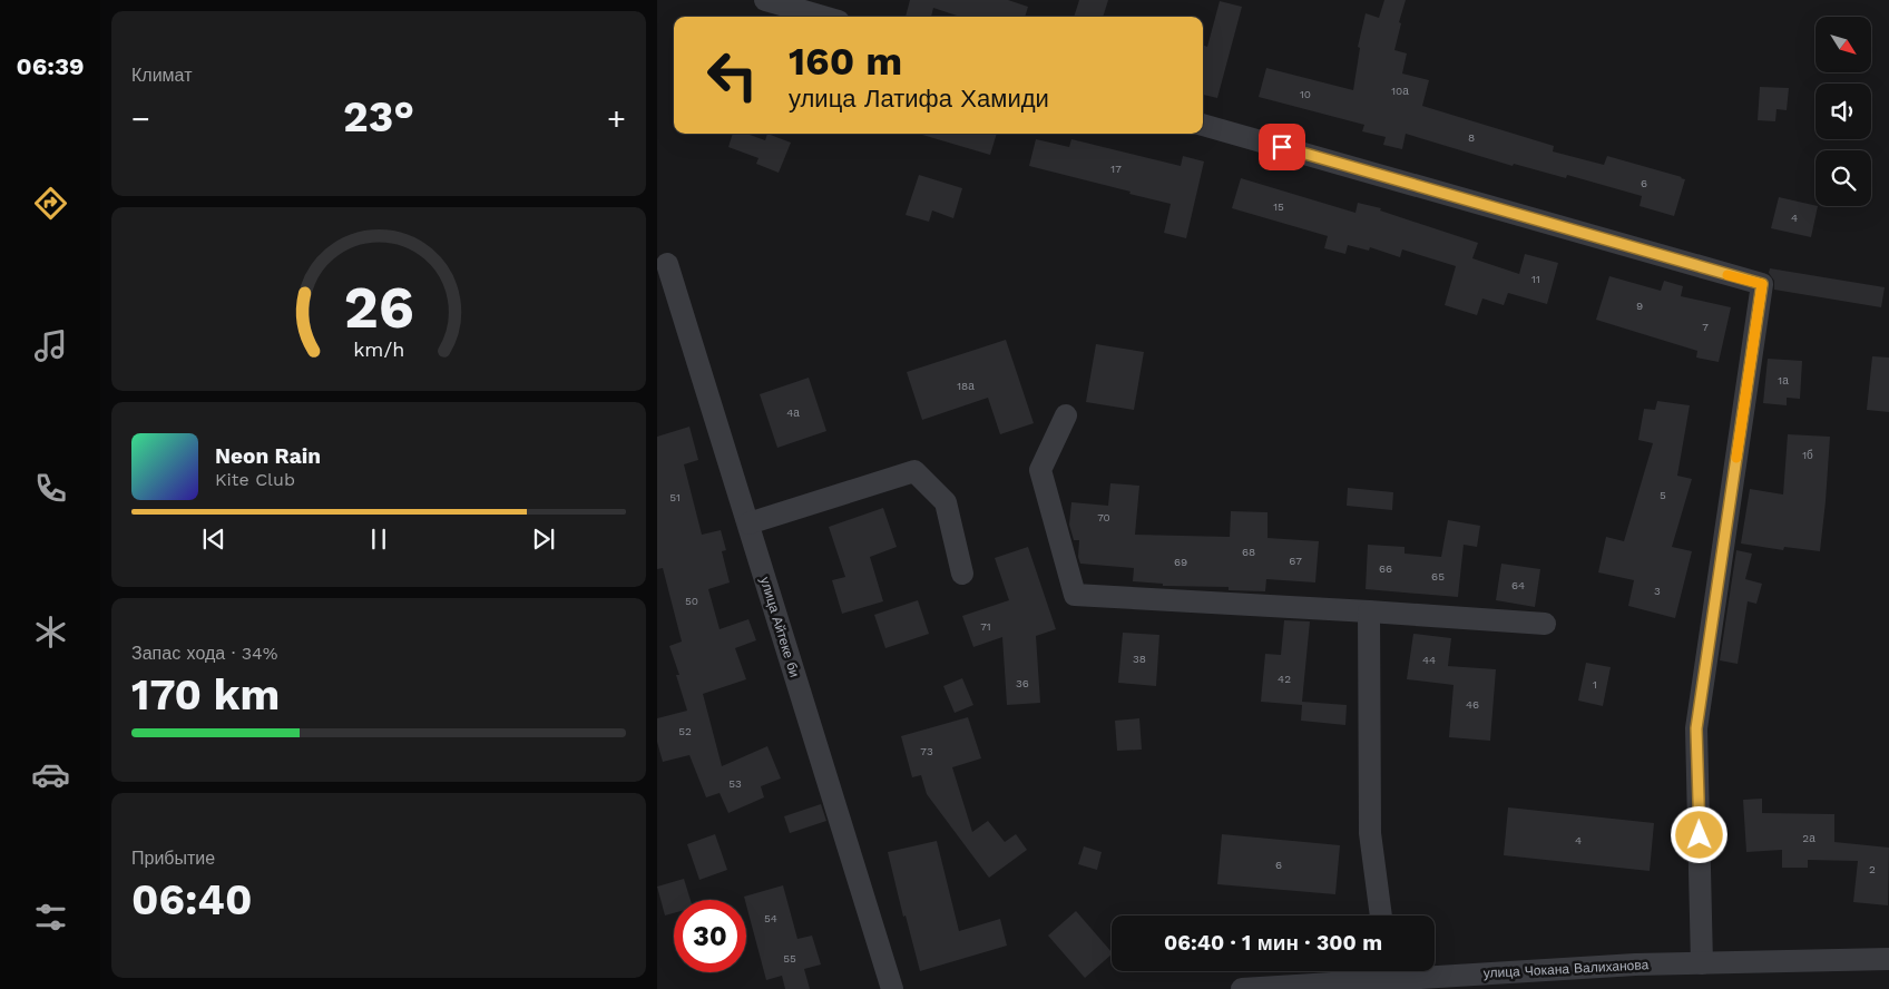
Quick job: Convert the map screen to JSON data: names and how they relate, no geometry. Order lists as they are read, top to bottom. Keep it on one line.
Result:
{"streets":{"street":["улица Айтеке би","улица Чокана Валиханова"]},"house_numbers":["10а","10","8","17","6","15","4","11","9","7","1а","18а","4а","1б","5","51","70","68","67","69","66","65","64","3","50","71","38","44","42","36","1","46","52","73","53","2а","4","6","2","54","55"],"north":"bottom right","page":{"tabs":"06:39","tile":["Климат",["Запас хода · 34%","170 km"],["Прибытие","06:40"]],"turn":["160 m","улица Латифа Хамиди"],"heat":["−","23°","+"],"song":["Neon Rain","Kite Club"],"limit":"30","trip":"06:40 · 1 мин · 300 m","gauge":["26","km/h"]}}
